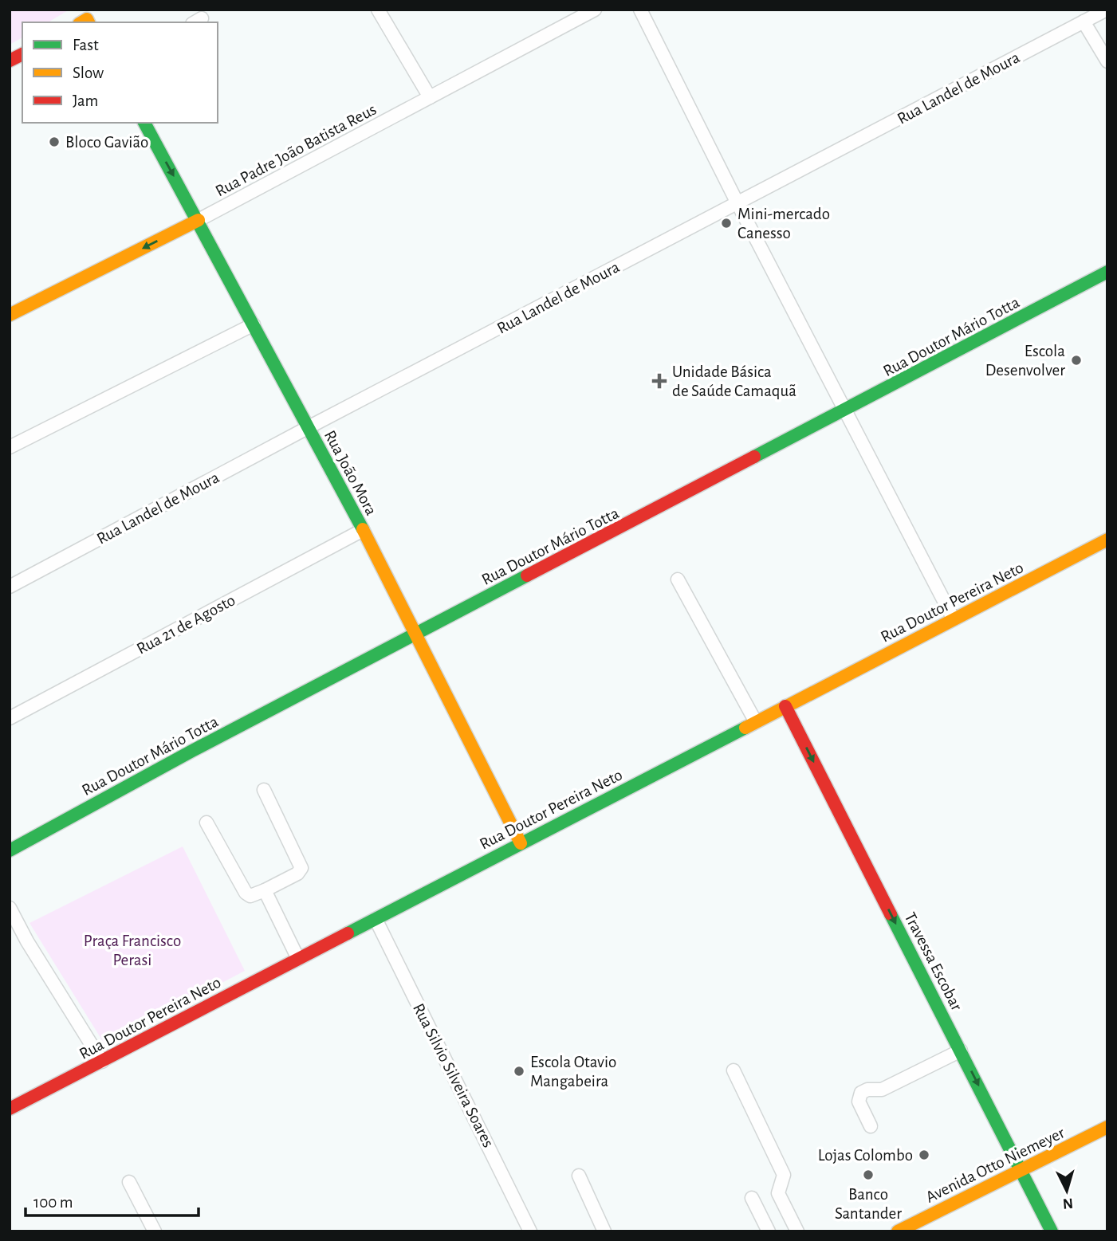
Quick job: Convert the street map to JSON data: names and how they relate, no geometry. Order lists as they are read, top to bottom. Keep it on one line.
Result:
{"streets":{"street":["Rua Landel de Moura","Rua Padre João Batista Reus","Rua Doutor Mário Totta","Rua João Mora","Rua Doutor Pereira Neto","Rua 21 de Agosto","Travessa Escobar","Rua Silvio Silveira Soares","Avenida Otto Niemeyer"]},"crossings":[["Rua Landel de Moura","Rua João Mora"],["Rua Padre João Batista Reus","Rua João Mora"],["Rua Doutor Mário Totta","Rua João Mora"],["Rua João Mora","Rua Doutor Pereira Neto"],["Rua João Mora","Rua 21 de Agosto"],["Rua Doutor Pereira Neto","Travessa Escobar"],["Rua Doutor Pereira Neto","Rua Silvio Silveira Soares"],["Travessa Escobar","Avenida Otto Niemeyer"]],"one_way":["Travessa Escobar"],"parks":["Praça Francisco Perasi"],"places":{"other":["Bloco Gavião","Mini-mercado Canesso","Escola Desenvolver","Escola Otavio Mangabeira","Lojas Colombo","Banco Santander"],"health":["Unidade Básica de Saúde Camaquã"]},"legend":["Fast","Slow","Jam"],"scale_bar":"100 m","north":"bottom"}
